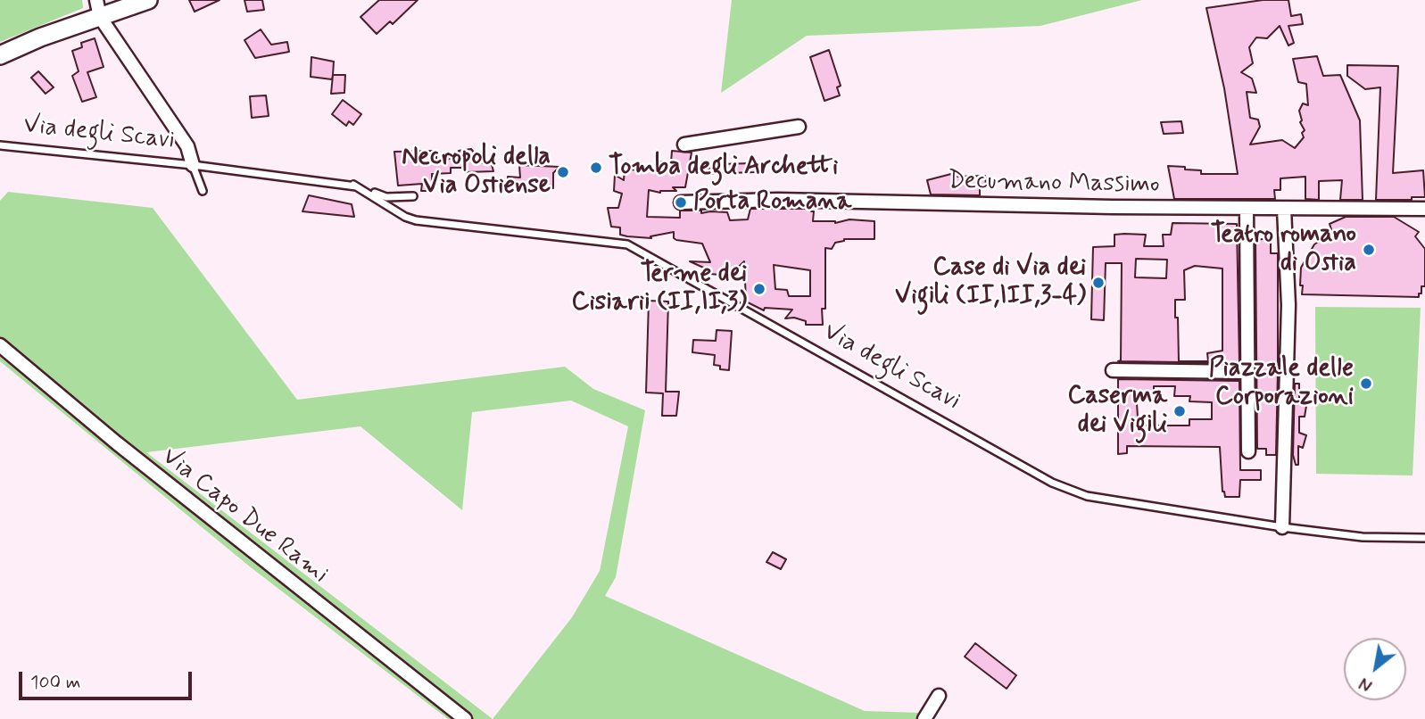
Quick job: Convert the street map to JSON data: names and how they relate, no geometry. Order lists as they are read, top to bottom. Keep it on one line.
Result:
{"streets":{"street":["Via degli Scavi","Decumano Massimo","Via Capo Due Rami"]},"places":["Tomba degli Archetti","Necropoli della Via Ostiense","Porta Romana","Teatro romano di Ostia","Case di Via dei Vigili (II,III,3-4)","Terme dei Cisiarii (II,II,3)","Piazzale delle Corporazioni","Caserma dei Vigili"],"scale_bar":"100 m","north":"bottom left"}
